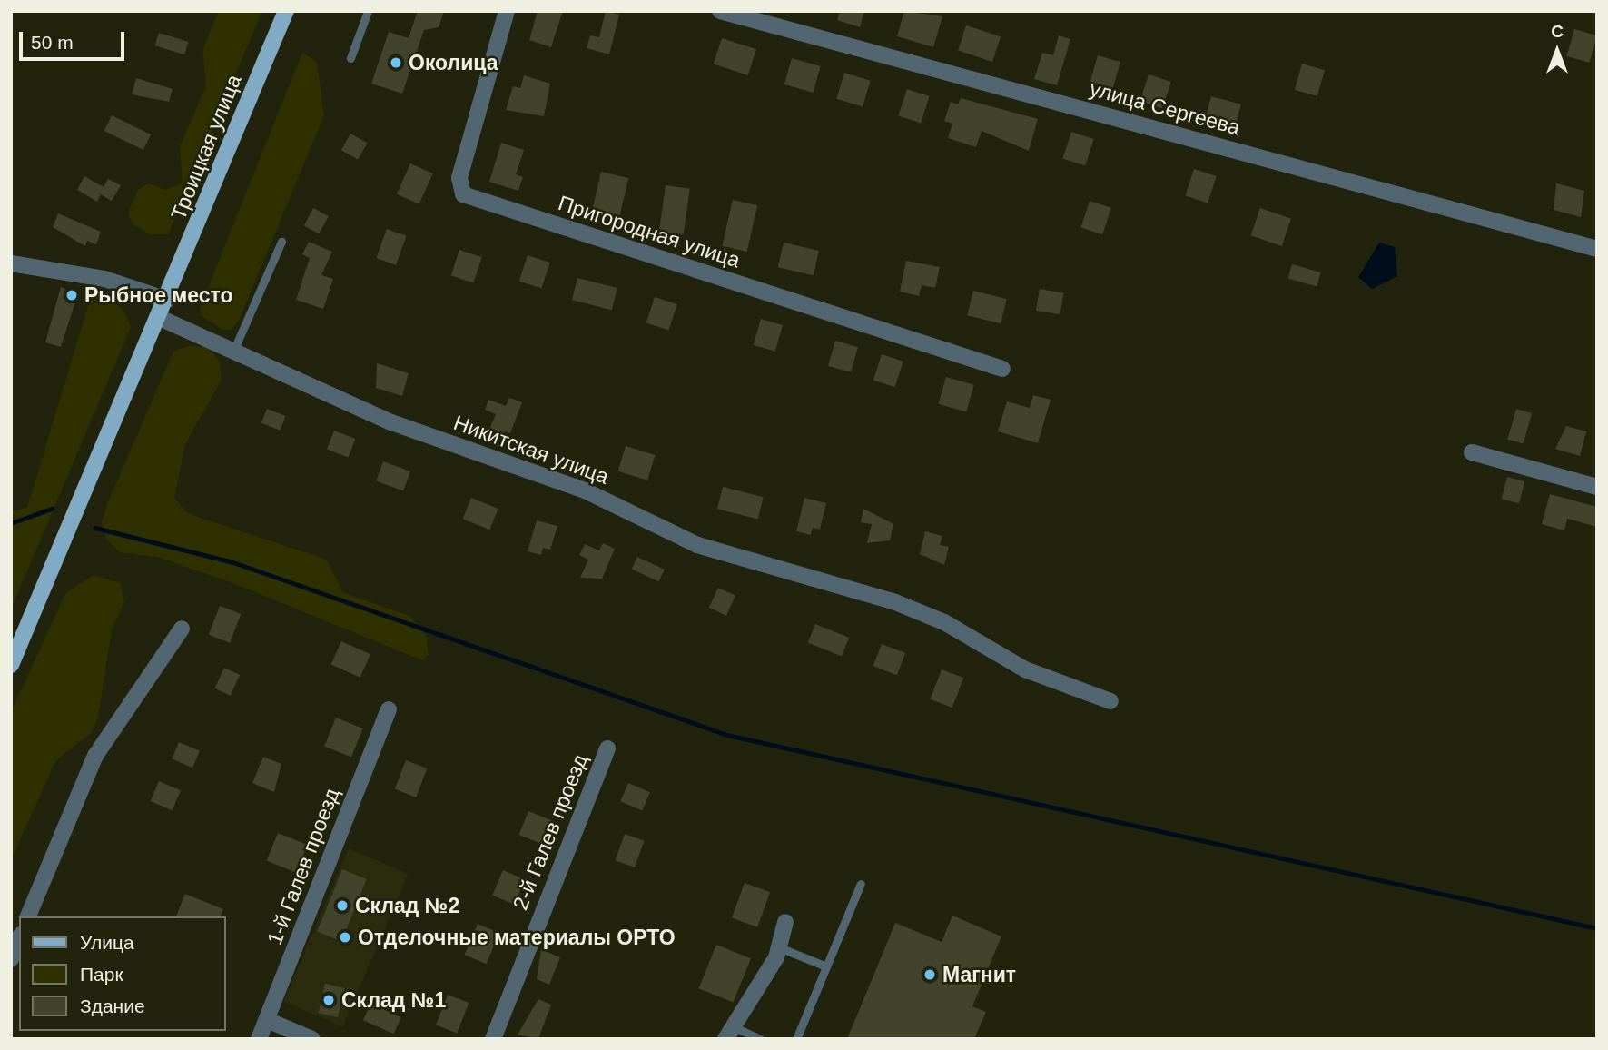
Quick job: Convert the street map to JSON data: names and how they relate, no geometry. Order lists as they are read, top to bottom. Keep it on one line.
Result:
{"streets":{"main road":["Троицкая улица"],"street":["улица Сергеева","Пригородная улица","Никитская улица","2-й Галев проезд","1-й Галев проезд"]},"crossings":[["Троицкая улица","Никитская улица"]],"places":["Околица","Рыбное место","Склад №2","Отделочные материалы ОРТО","Магнит","Склад №1"],"legend":["Улица","Парк","Здание"],"scale_bar":"50 m","north":"top"}
